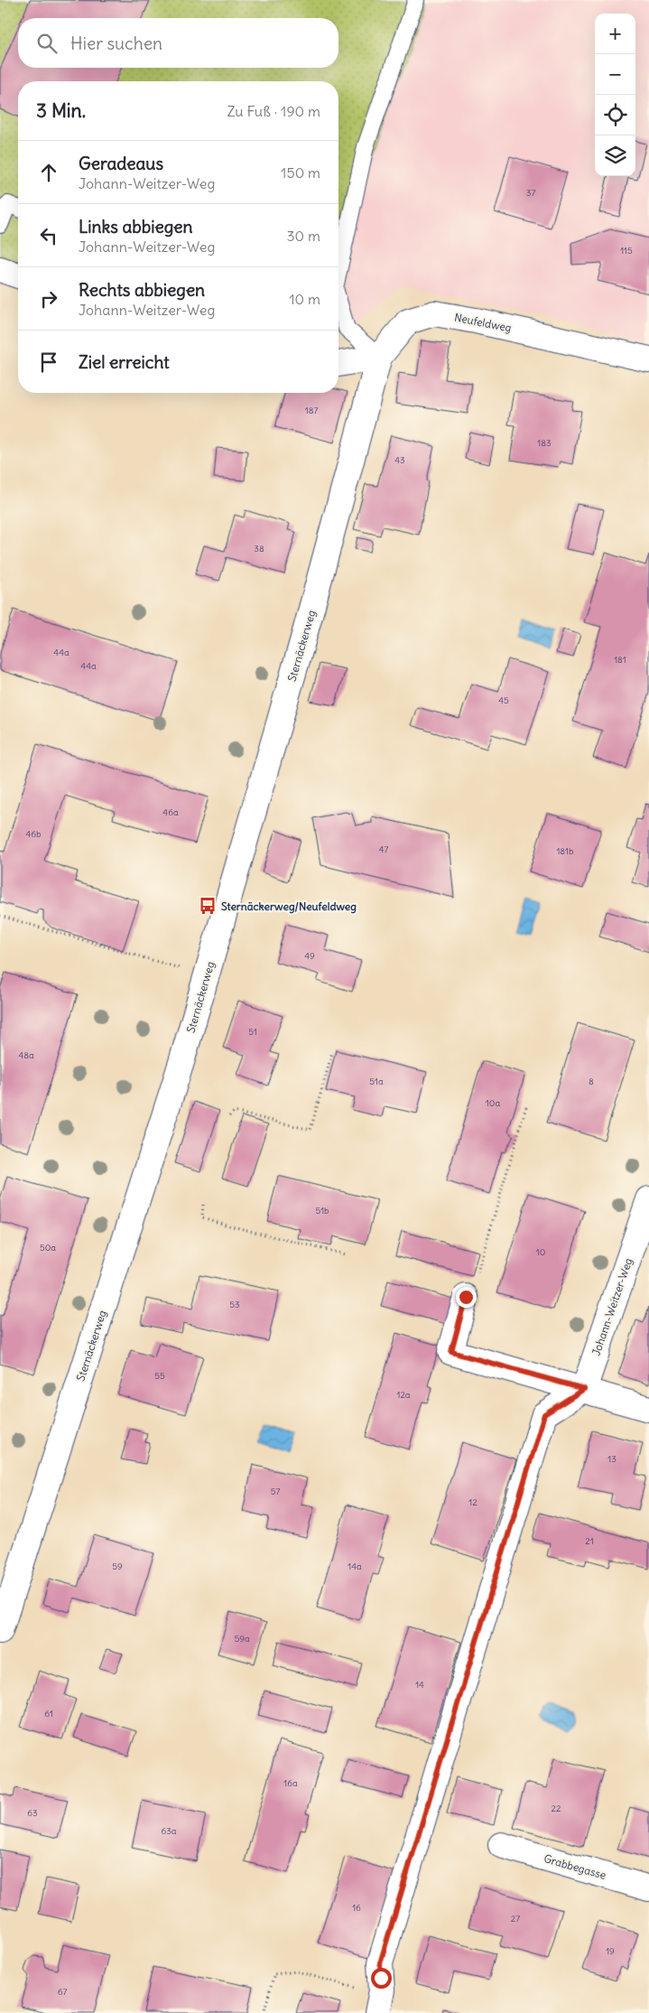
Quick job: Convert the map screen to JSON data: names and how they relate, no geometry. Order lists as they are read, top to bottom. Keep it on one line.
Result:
{"streets":{"street":["Neufeldweg","Sternäckerweg","Johann-Weitzer-Weg","Grabbegasse"]},"crossings":[["Neufeldweg","Sternäckerweg"]],"places":{"bus stop":["Sternäckerweg/Neufeldweg"]},"house_numbers":["37","115","187","183","43","38","44a","181","44a","45","46a","46b","47","181b","49","51","48a","51a","8","10a","51b","50a","10","53","55","12a","13","57","12","21","59","14a","59a","14","61","16a","22","63","63a","16","27","19","67"],"page":{"map_buttons":["+","−"],"search":"Hier suchen","heading":["3 Min.","Zu Fuß · 190 m"],"list":[["Geradeaus","Johann-Weitzer-Weg","150 m"],["Links abbiegen","Johann-Weitzer-Weg","30 m"],["Rechts abbiegen","Johann-Weitzer-Weg","10 m"],"Ziel erreicht"]}}
